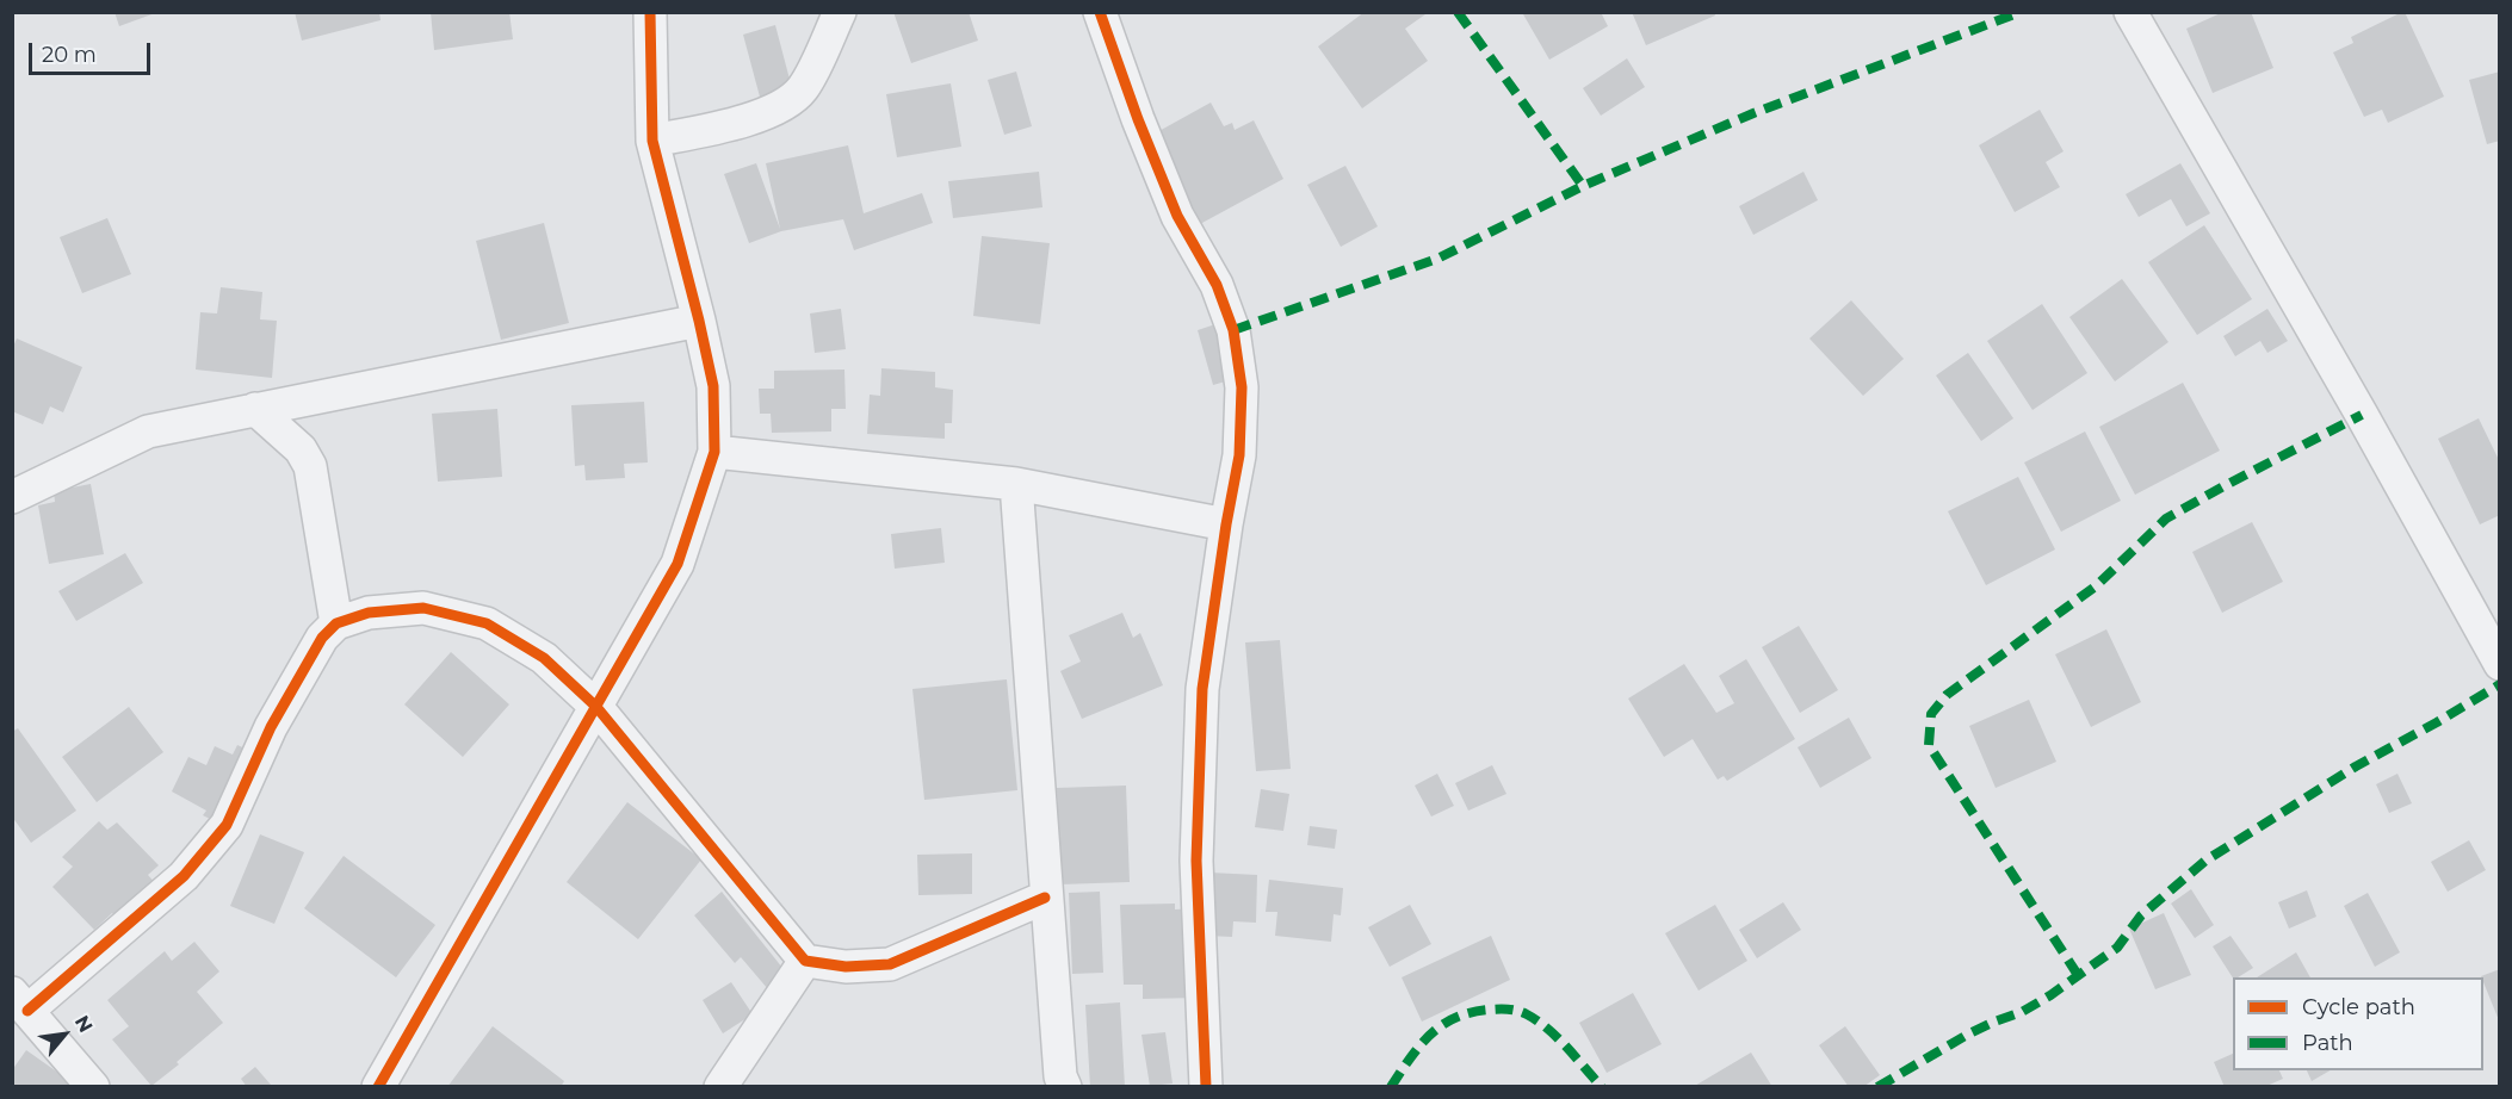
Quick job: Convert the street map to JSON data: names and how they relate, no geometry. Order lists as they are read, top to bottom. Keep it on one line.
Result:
{"legend":["Cycle path","Path"],"scale_bar":"20 m","north":"top right"}
